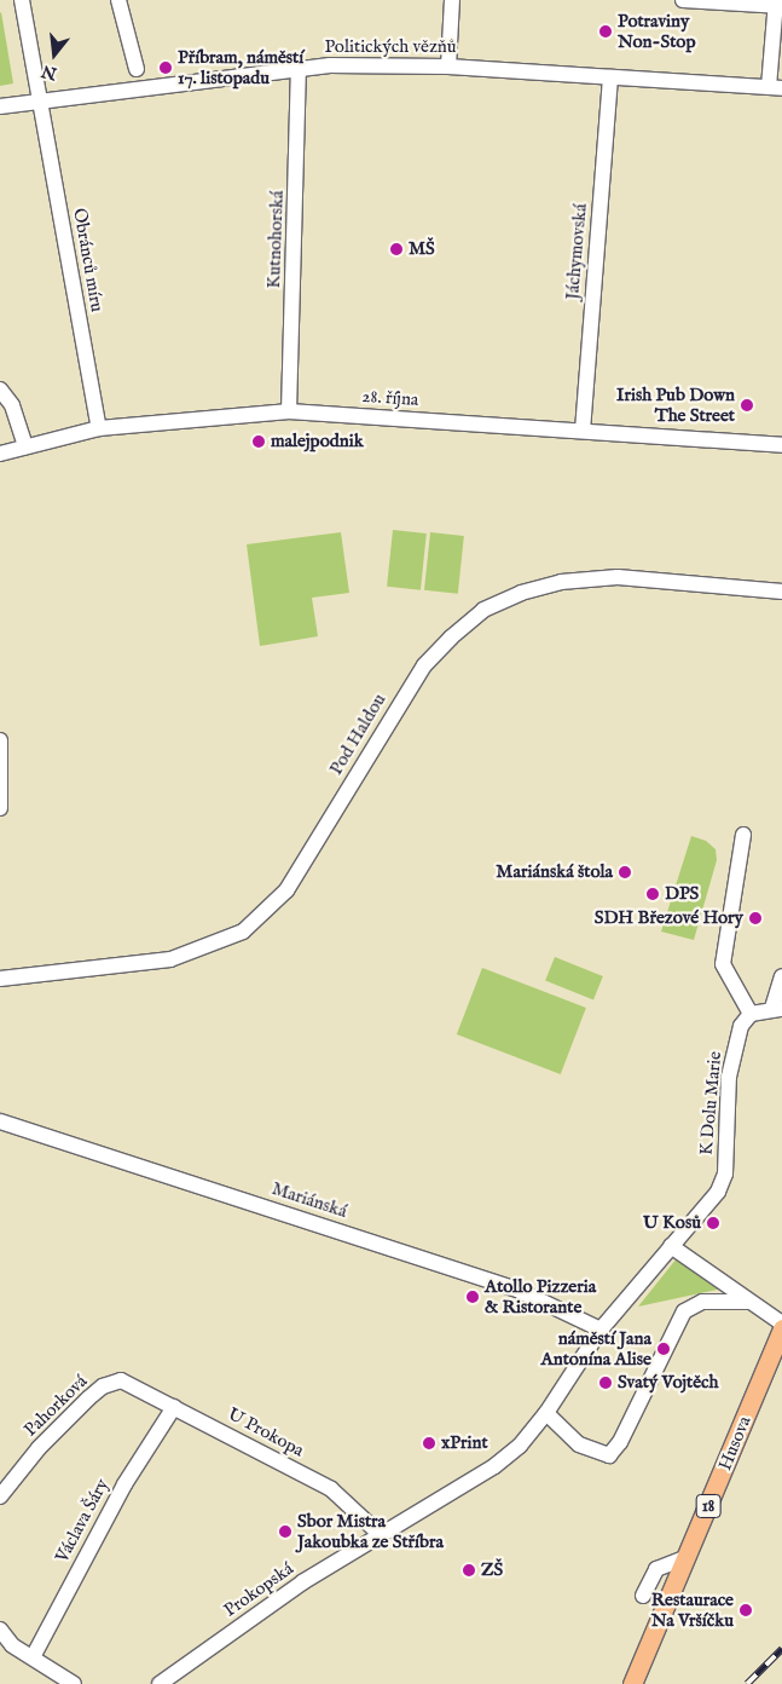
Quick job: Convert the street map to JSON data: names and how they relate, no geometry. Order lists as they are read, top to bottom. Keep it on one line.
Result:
{"streets":{"main road":["Husova","18"],"street":["Politických vězňů","Kutnohorská","Jáchymovská","Obránců míru","28. října","Pod Haldou","K Dolu Marie","Mariánská","Pahorková","U Prokopa","Václava Šáry","Prokopská"]},"crossings":[["Politických vězňů","Kutnohorská"],["Politických vězňů","Jáchymovská"],["Politických vězňů","Obránců míru"],["Kutnohorská","28. října"],["Jáchymovská","28. října"],["Obránců míru","28. října"],["K Dolu Marie","Mariánská"],["K Dolu Marie","Prokopská"],["Mariánská","Prokopská"],["Pahorková","U Prokopa"],["U Prokopa","Václava Šáry"],["U Prokopa","Prokopská"]],"places":["Potraviny Non-Stop","Příbram, náměstí 17. listopadu","MŠ","Irish Pub Down The Street","malejpodnik","Mariánská štola","DPS","SDH Březové Hory","U Kosů","Atollo Pizzeria & Ristorante","náměstí Jana Antonína Alise","Svatý Vojtěch","xPrint","Sbor Mistra Jakoubka ze Stříbra","ZŠ","Restaurace Na Vršíčku"],"north":"bottom"}
